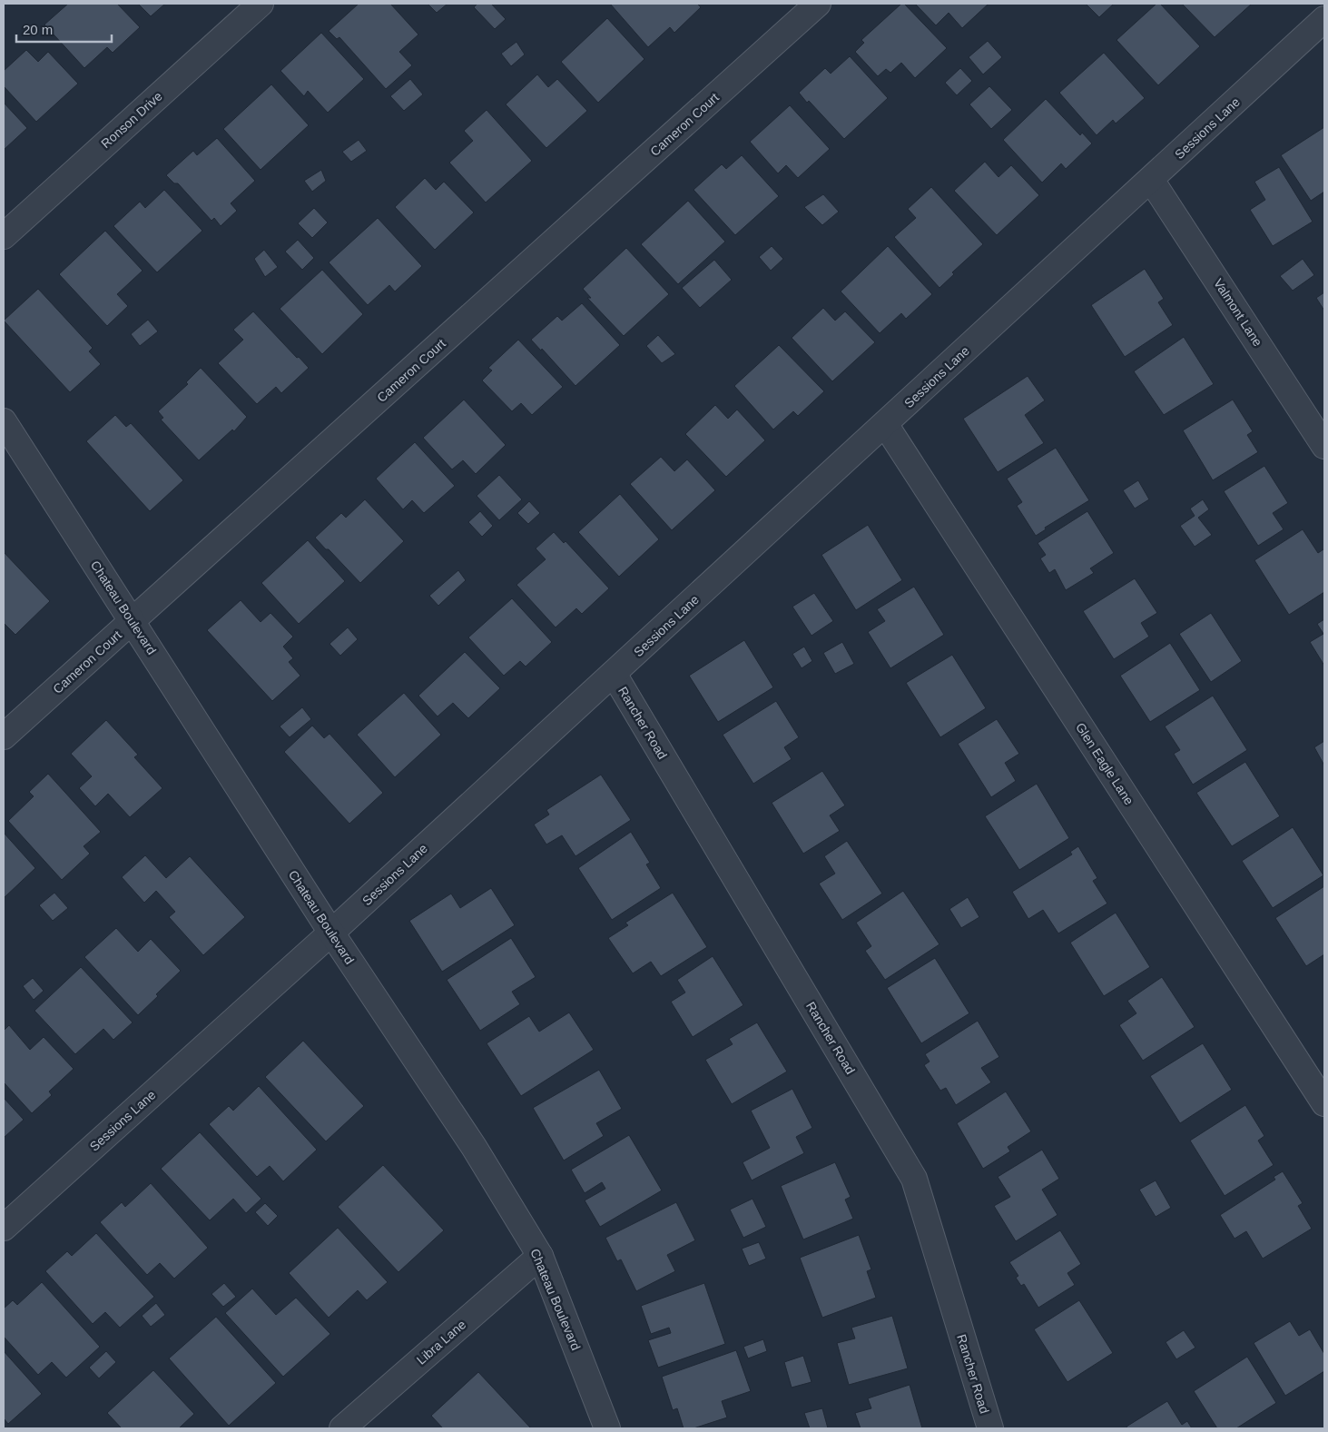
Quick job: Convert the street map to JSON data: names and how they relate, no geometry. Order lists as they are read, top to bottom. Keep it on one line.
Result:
{"streets":{"street":["Ronson Drive","Cameron Court","Sessions Lane","Valmont Lane","Chateau Boulevard","Rancher Road","Glen Eagle Lane","Libra Lane"]},"crossings":[["Cameron Court","Chateau Boulevard"],["Sessions Lane","Valmont Lane"],["Sessions Lane","Chateau Boulevard"],["Sessions Lane","Rancher Road"],["Sessions Lane","Glen Eagle Lane"],["Chateau Boulevard","Libra Lane"]],"scale_bar":"20 m"}
